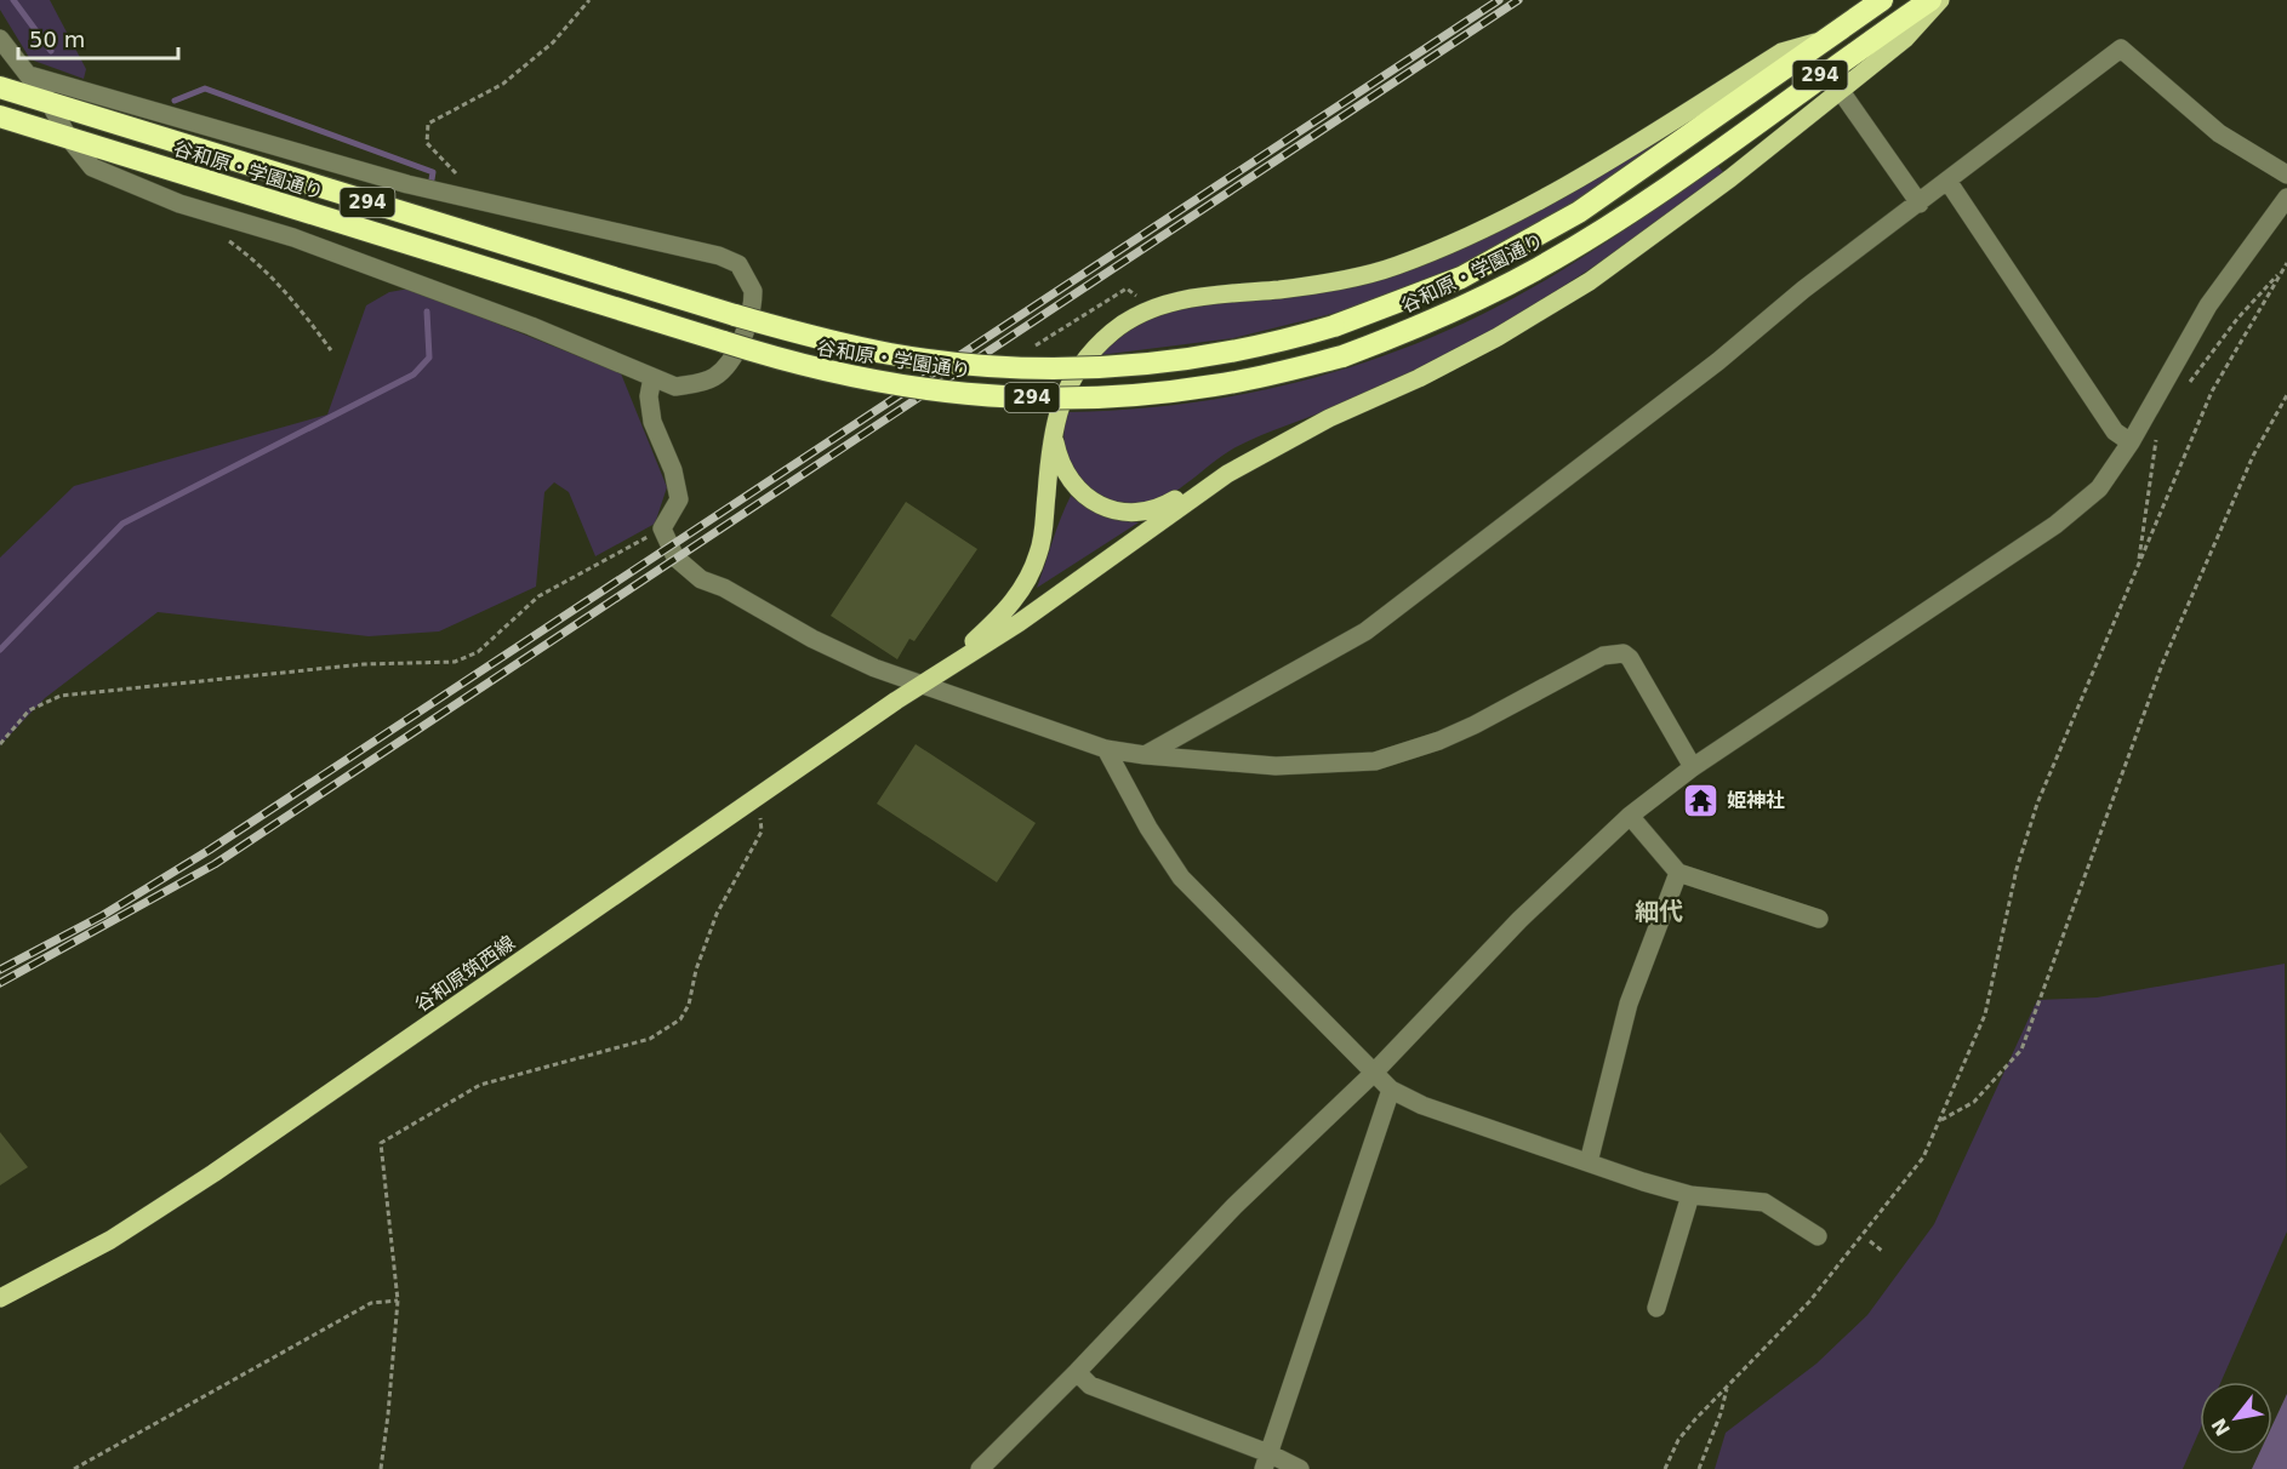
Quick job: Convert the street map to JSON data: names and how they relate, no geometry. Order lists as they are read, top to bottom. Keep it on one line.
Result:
{"streets":{"highway":["294","谷和原・学園通り"],"main road":["谷和原筑西線"]},"crossings":[["294","谷和原・学園通り"]],"districts":["細代"],"places":{"temple":["姫神社"]},"scale_bar":"50 m","north":"bottom left"}
